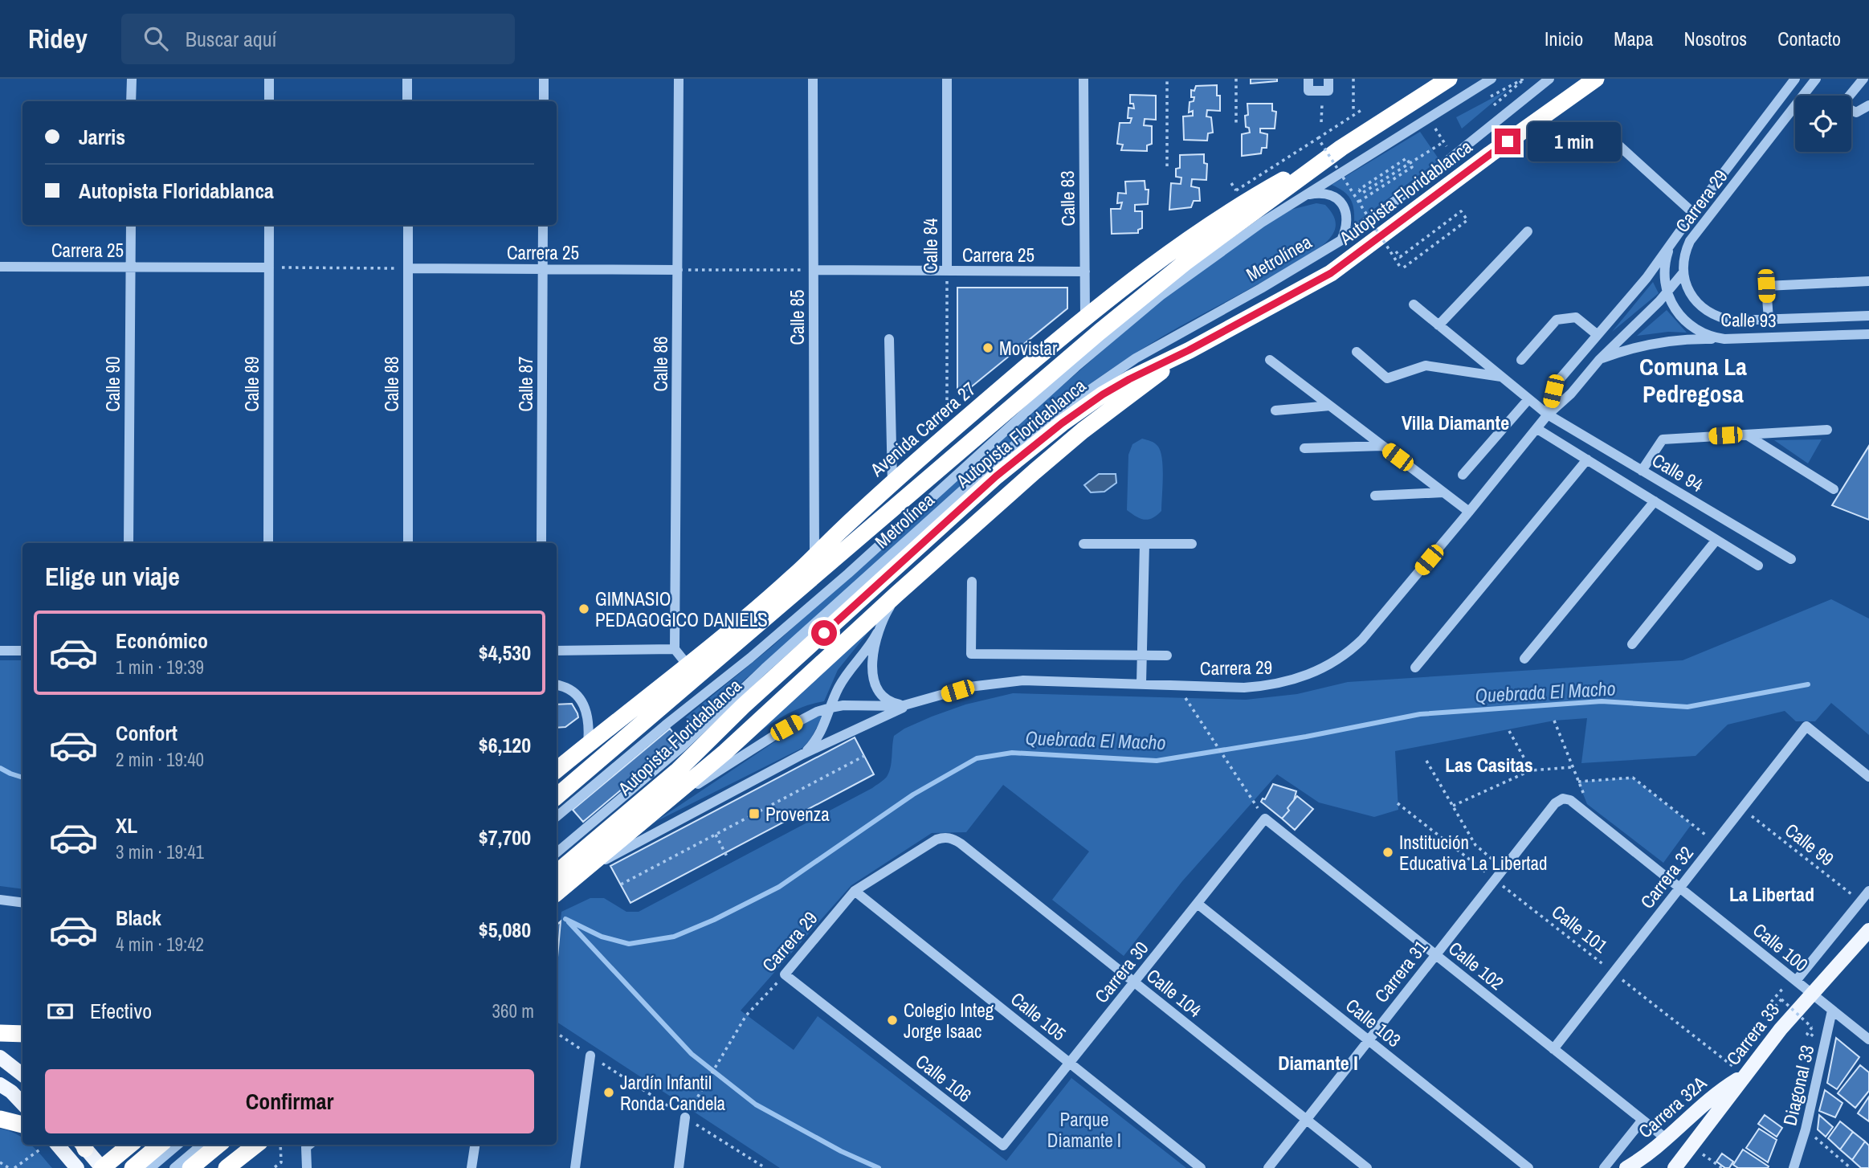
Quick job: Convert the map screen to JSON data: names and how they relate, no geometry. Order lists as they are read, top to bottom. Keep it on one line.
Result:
{"streets":{"highway":["Autopista Floridablanca","Avenida Carrera 27"],"main road":["Carrera 33","Carrera 32A"],"street":["Calle 83","Carrera 29","Calle 84","Carrera 25","Metrolínea","Calle 85","Calle 93","Calle 86","Calle 90","Calle 89","Calle 88","Calle 87","Calle 94","Carrera 32","Calle 100","Calle 102","Carrera 31","Carrera 30","Calle 104","Calle 105","Calle 103","Calle 106","Diagonal 33"],"path":["Calle 99","Calle 101"]},"crossings":[["Autopista Floridablanca","Avenida Carrera 27"],["Calle 83","Carrera 25"],["Calle 83","Avenida Carrera 27"],["Carrera 29","Calle 93"],["Carrera 29","Calle 94"],["Carrera 29","Calle 104"],["Carrera 29","Calle 105"],["Carrera 29","Calle 106"],["Calle 84","Carrera 25"],["Carrera 25","Calle 85"],["Carrera 25","Calle 86"],["Carrera 25","Calle 90"],["Carrera 25","Calle 89"],["Carrera 25","Calle 88"],["Carrera 25","Calle 87"],["Calle 85","Avenida Carrera 27"],["Calle 99","Carrera 32"],["Carrera 32","Calle 101"],["Carrera 32","Calle 100"],["Carrera 32","Calle 102"],["Calle 101","Carrera 31"],["Calle 101","Carrera 33"],["Calle 101","Carrera 32A"],["Calle 100","Carrera 31"],["Calle 100","Carrera 33"],["Calle 100","Diagonal 33"],["Calle 102","Carrera 31"],["Calle 102","Carrera 30"],["Calle 102","Carrera 32A"],["Carrera 31","Calle 104"],["Carrera 31","Calle 103"],["Carrera 30","Calle 104"],["Carrera 30","Calle 105"],["Carrera 30","Calle 103"],["Carrera 30","Calle 106"],["Carrera 33","Carrera 32A"]],"districts":["Comuna La Pedregosa","Villa Diamante","Las Casitas","La Libertad","Diamante I"],"water":["Quebrada El Macho"],"parks":["Parque Diamante I"],"places":{"other":["Movistar","GIMNASIO PEDAGOGICO DANIEL´S","Institución Educativa La Libertad","Colegio Integ Jorge Isaac","Jardín Infantil Ronda Candela"],"transit":["Provenza"]},"page":{"header":"Ridey","search":"Buscar aquí","nav":["Inicio","Mapa","Nosotros","Contacto"],"banner":["Jarris","Autopista Floridablanca"],"bubble":"1 min","heading":"Elige un viaje","list":[{"name":"Económico","note":"1 min · 19:39","value":"$4,530"},{"name":"Confort","note":"2 min · 19:40","value":"$6,120"},{"name":"XL","note":"3 min · 19:41","value":"$7,700"},{"name":"Black","note":"4 min · 19:42","value":"$5,080"}],"pay":["Efectivo","360 m"],"buttons":"Confirmar"}}
